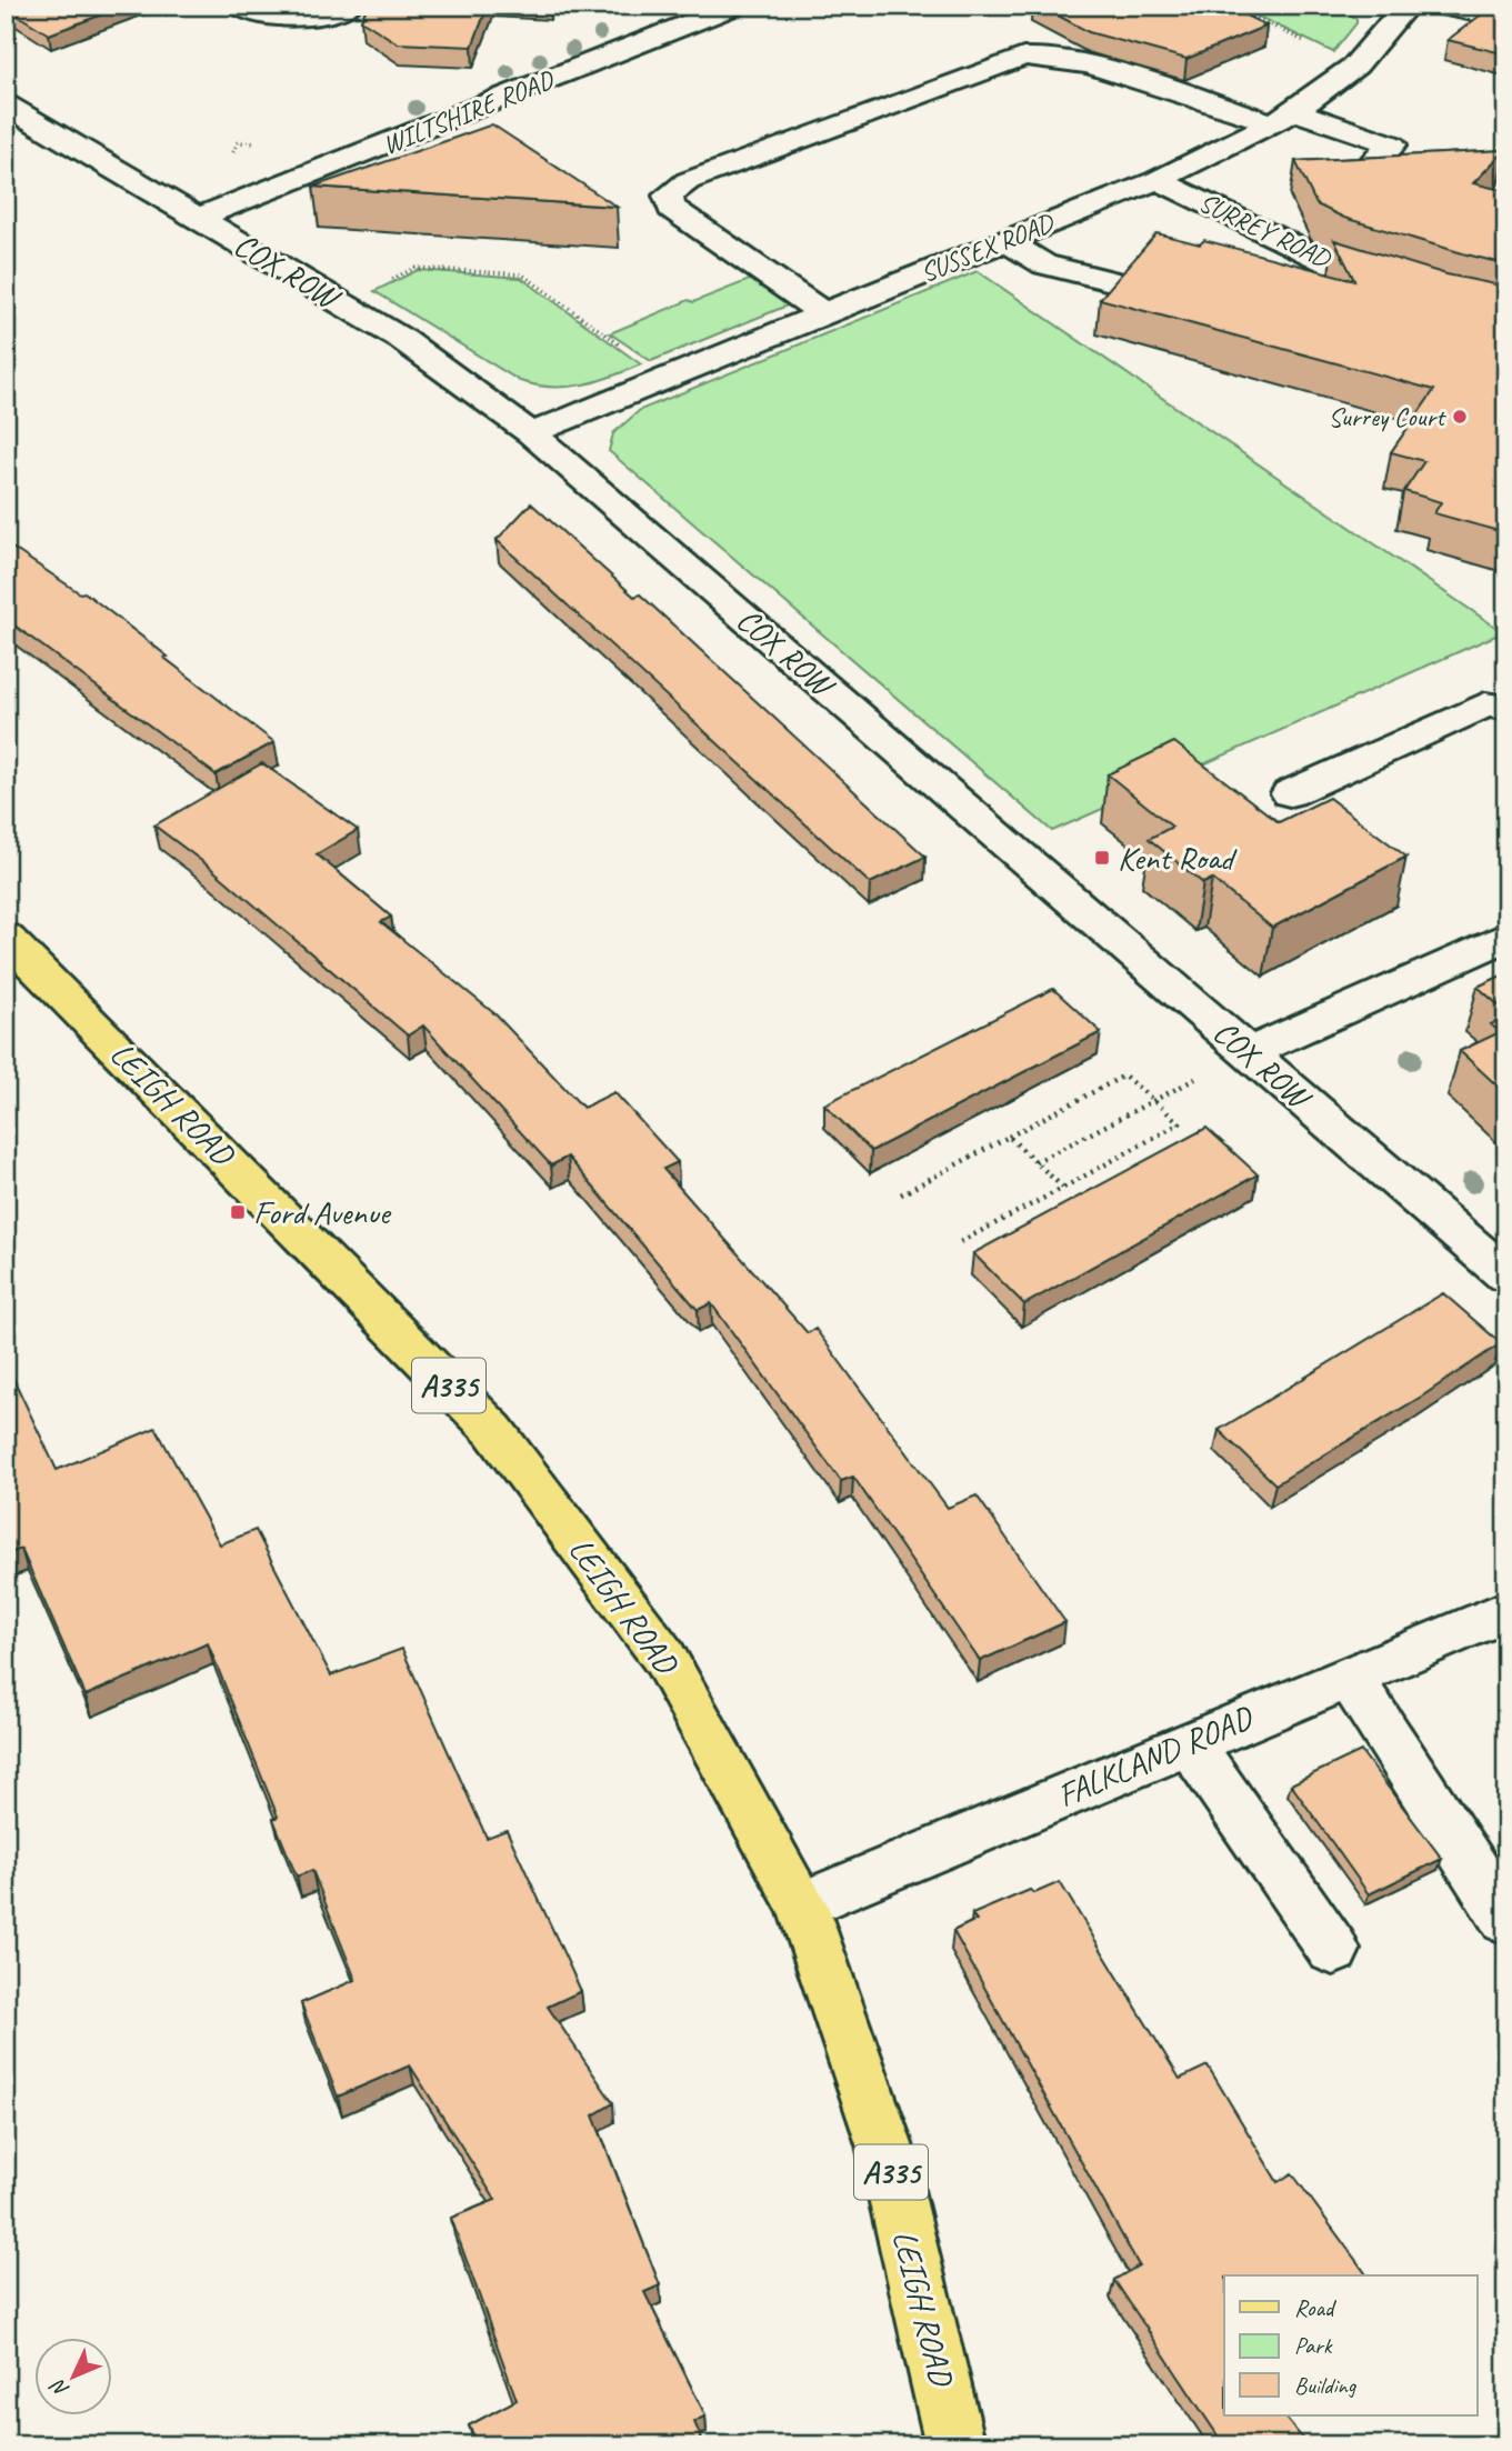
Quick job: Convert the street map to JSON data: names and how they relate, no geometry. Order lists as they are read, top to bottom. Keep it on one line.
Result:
{"streets":{"main road":["LEIGH ROAD","A335"],"street":["WILTSHIRE ROAD","SURREY ROAD","SUSSEX ROAD","COX ROW","FALKLAND ROAD"]},"crossings":[["WILTSHIRE ROAD","COX ROW"],["SURREY ROAD","SUSSEX ROAD"],["SUSSEX ROAD","COX ROW"],["LEIGH ROAD","FALKLAND ROAD"]],"places":{"other":["Surrey Court"],"transit":["Kent Road","Ford Avenue"]},"legend":["Road","Park","Building"],"north":"bottom left"}
